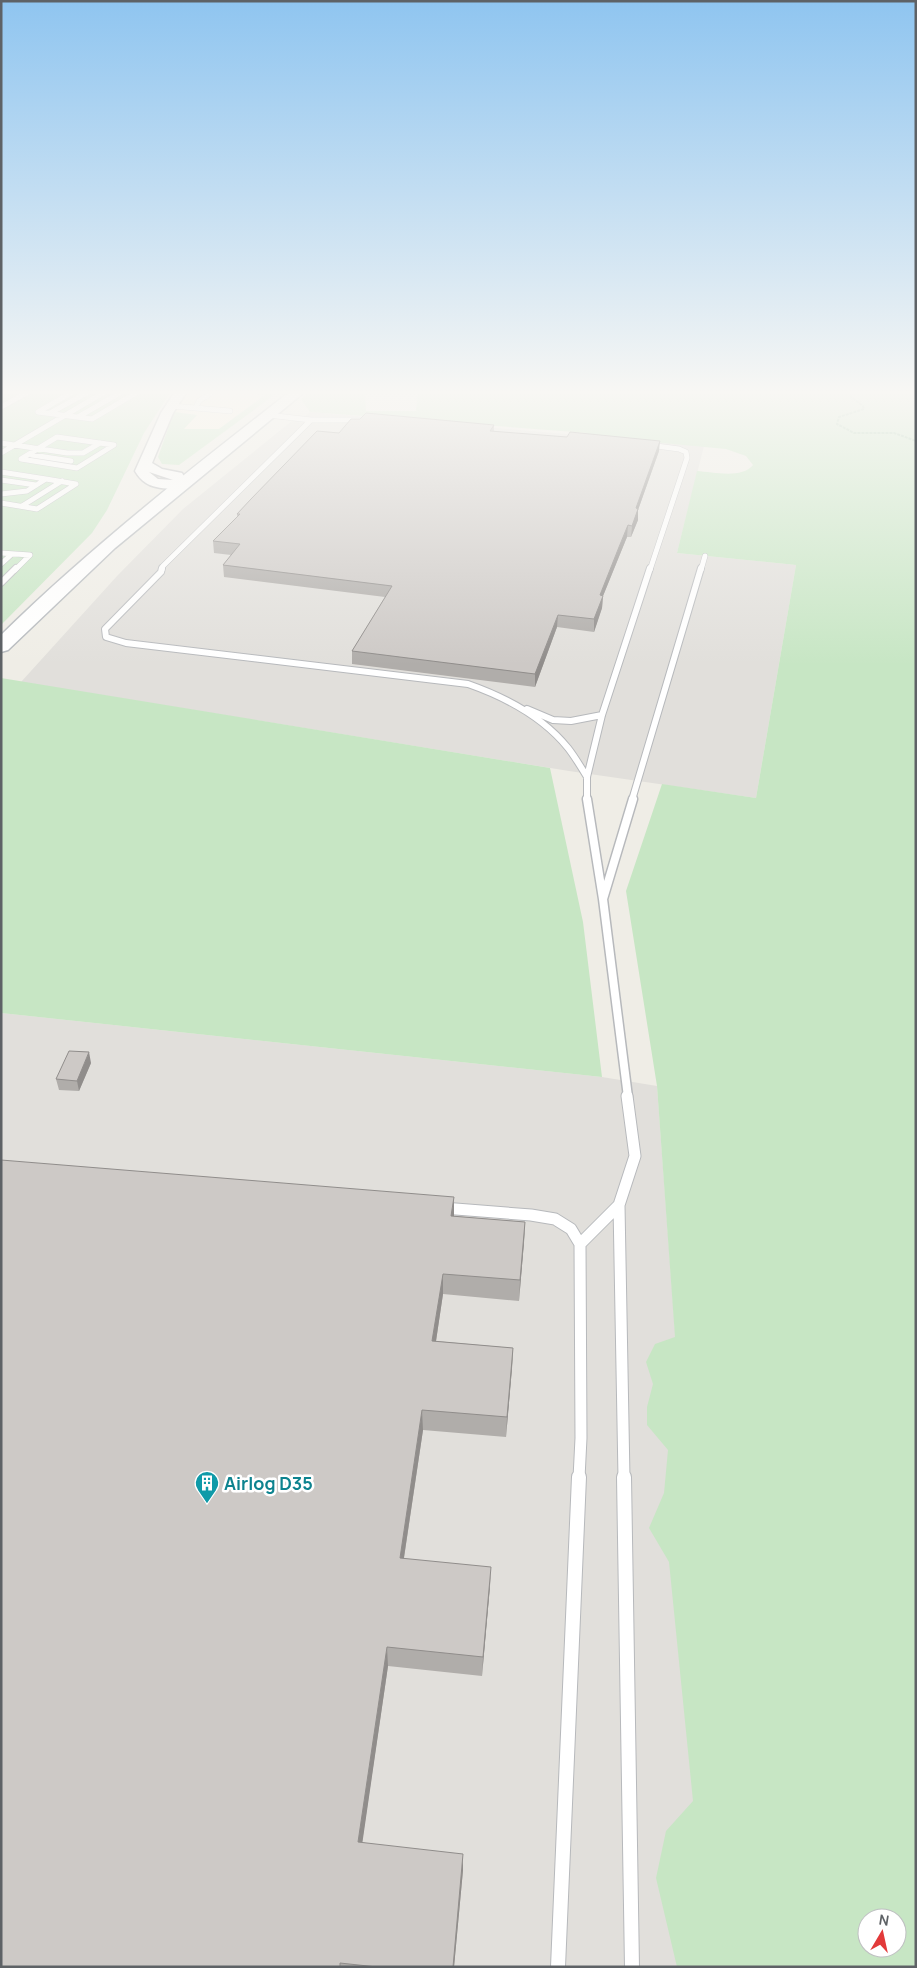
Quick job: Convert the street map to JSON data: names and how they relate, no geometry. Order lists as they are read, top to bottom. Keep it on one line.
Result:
{"places":{"building":["Airlog D35"]},"north":"top"}
